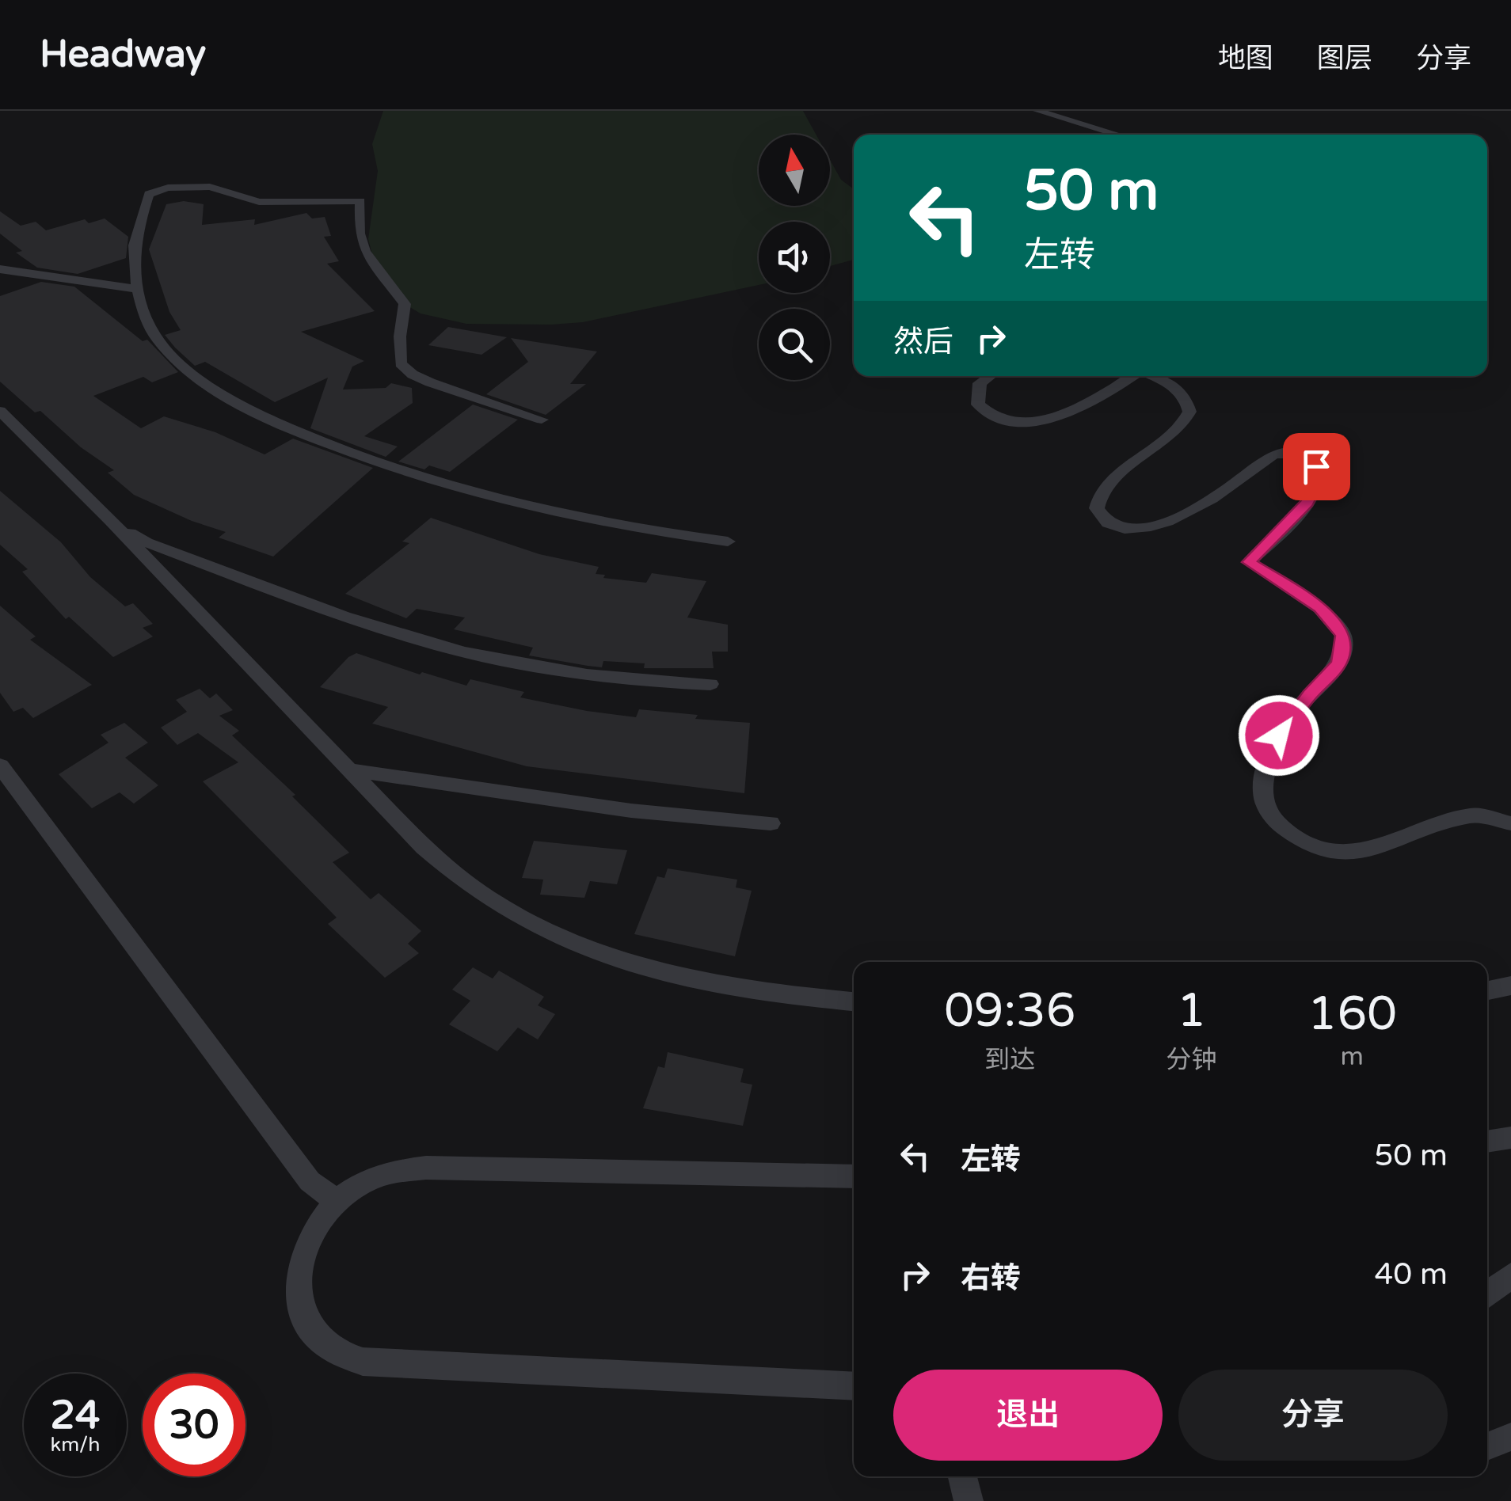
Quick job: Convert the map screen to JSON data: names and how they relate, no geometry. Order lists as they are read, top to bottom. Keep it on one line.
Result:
{"north":"top","page":{"header":"Headway","nav":["地图","图层","分享"],"turn":["50 m","左转"],"then":"然后","eta":["09:36","到达","1","分钟","160","m"],"list":[{"name":"左转","value":"50 m"},{"name":"右转","value":"40 m"}],"buttons":["退出","分享"],"speed":"24 km/h","limit":"30"}}
